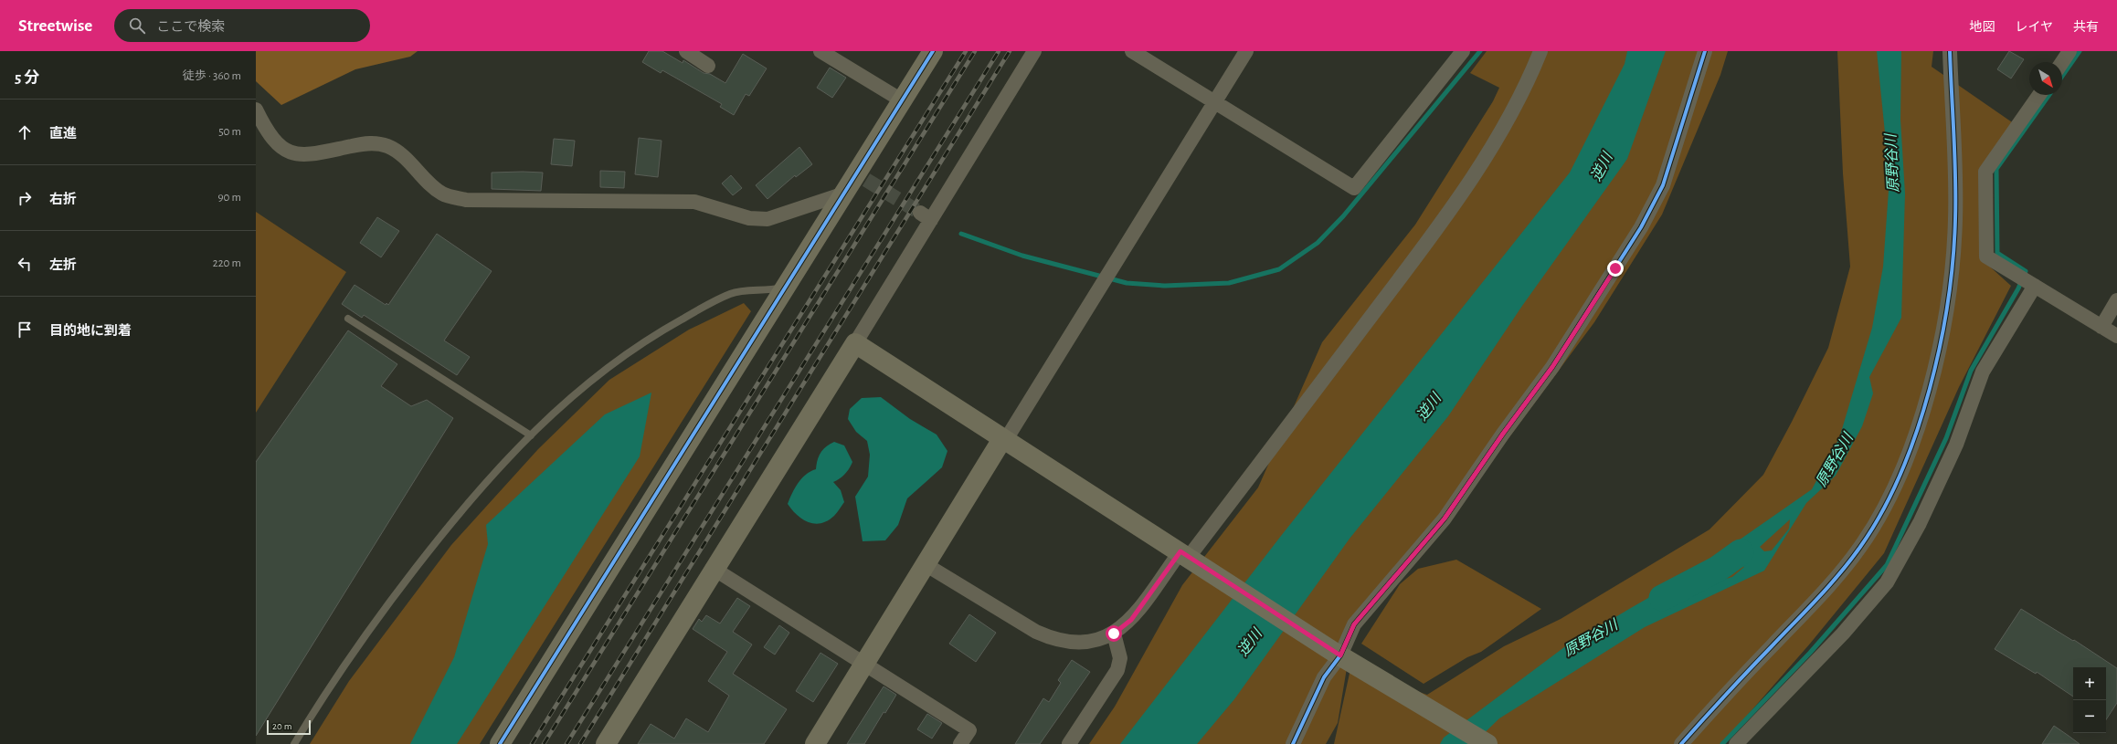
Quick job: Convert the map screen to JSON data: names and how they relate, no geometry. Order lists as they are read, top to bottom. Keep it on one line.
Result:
{"water":["原野谷川","逆川"],"scale_bar":"20 m","north":"bottom right","page":{"header":"Streetwise","search":"ここで検索","nav":["地図","レイヤ","共有"],"heading":["5 分","徒歩 · 360 m"],"list":[["直進","50 m"],["右折","90 m"],["左折","220 m"],"目的地に到着"],"map_buttons":["+","−"],"scale":"20 m"}}
